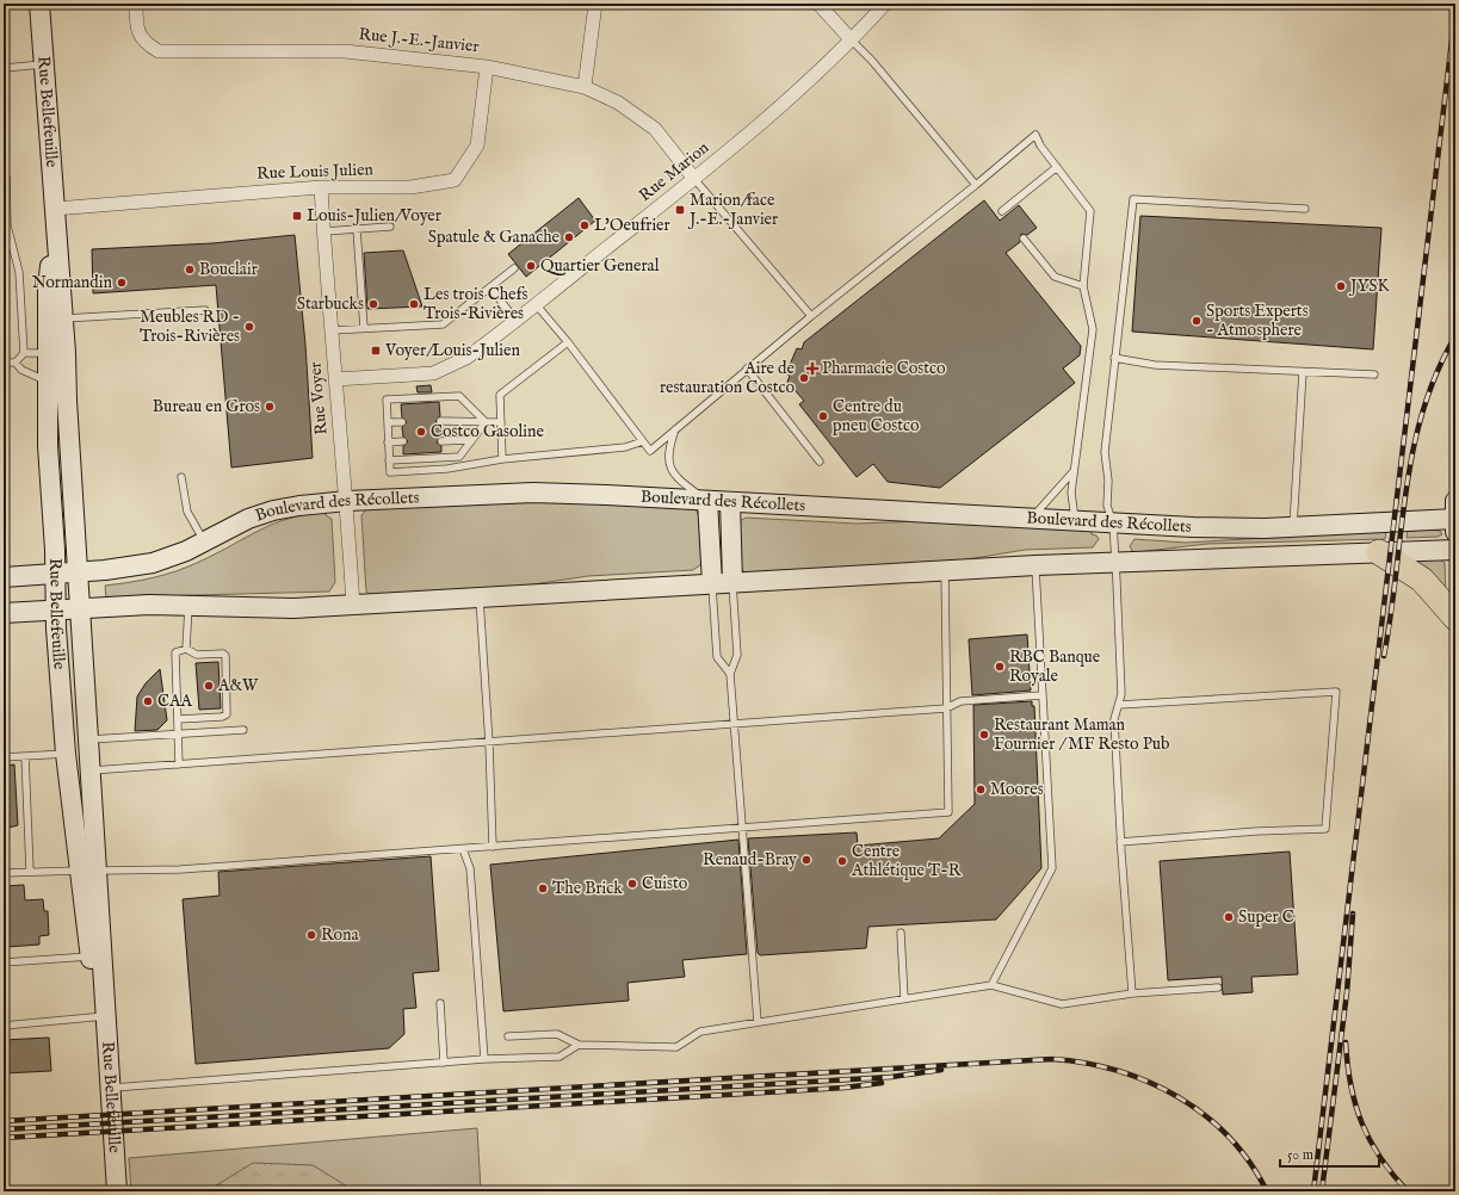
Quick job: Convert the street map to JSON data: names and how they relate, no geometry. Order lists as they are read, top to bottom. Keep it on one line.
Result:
{"streets":{"main road":["Rue Bellefeuille","Boulevard des Récollets"],"street":["Rue J.-E.-Janvier","Rue Louis Julien","Rue Marion","Rue Voyer"]},"crossings":[["Rue J.-E.-Janvier","Rue Louis Julien"],["Rue J.-E.-Janvier","Rue Marion"],["Rue Bellefeuille","Rue Louis Julien"],["Rue Bellefeuille","Boulevard des Récollets"],["Rue Louis Julien","Rue Voyer"],["Rue Marion","Rue Voyer"],["Rue Voyer","Boulevard des Récollets"]],"places":{"transit":["Marion/face J.-E.-Janvier","Louis-Julien/Voyer","Voyer/Louis-Julien"],"other":["L'Oeufrier","Spatule & Ganache","Quartier General","Bouclair","Normandin","JYSK","Starbucks","Les trois Chefs Trois-Rivières","Sports Experts - Atmosphere","Meubles RD - Trois-Rivières","Aire de restauration Costco","Bureau en Gros","Centre du pneu Costco","Costco Gasoline","RBC Banque Royale","A&W","CAA","Restaurant Maman Fournier / MF Resto Pub","Moores","Renaud-Bray","Centre Athlétique T-R","Cuisto","The Brick","Super C","Rona"],"health":["Pharmacie Costco"]},"scale_bar":"50 m"}
